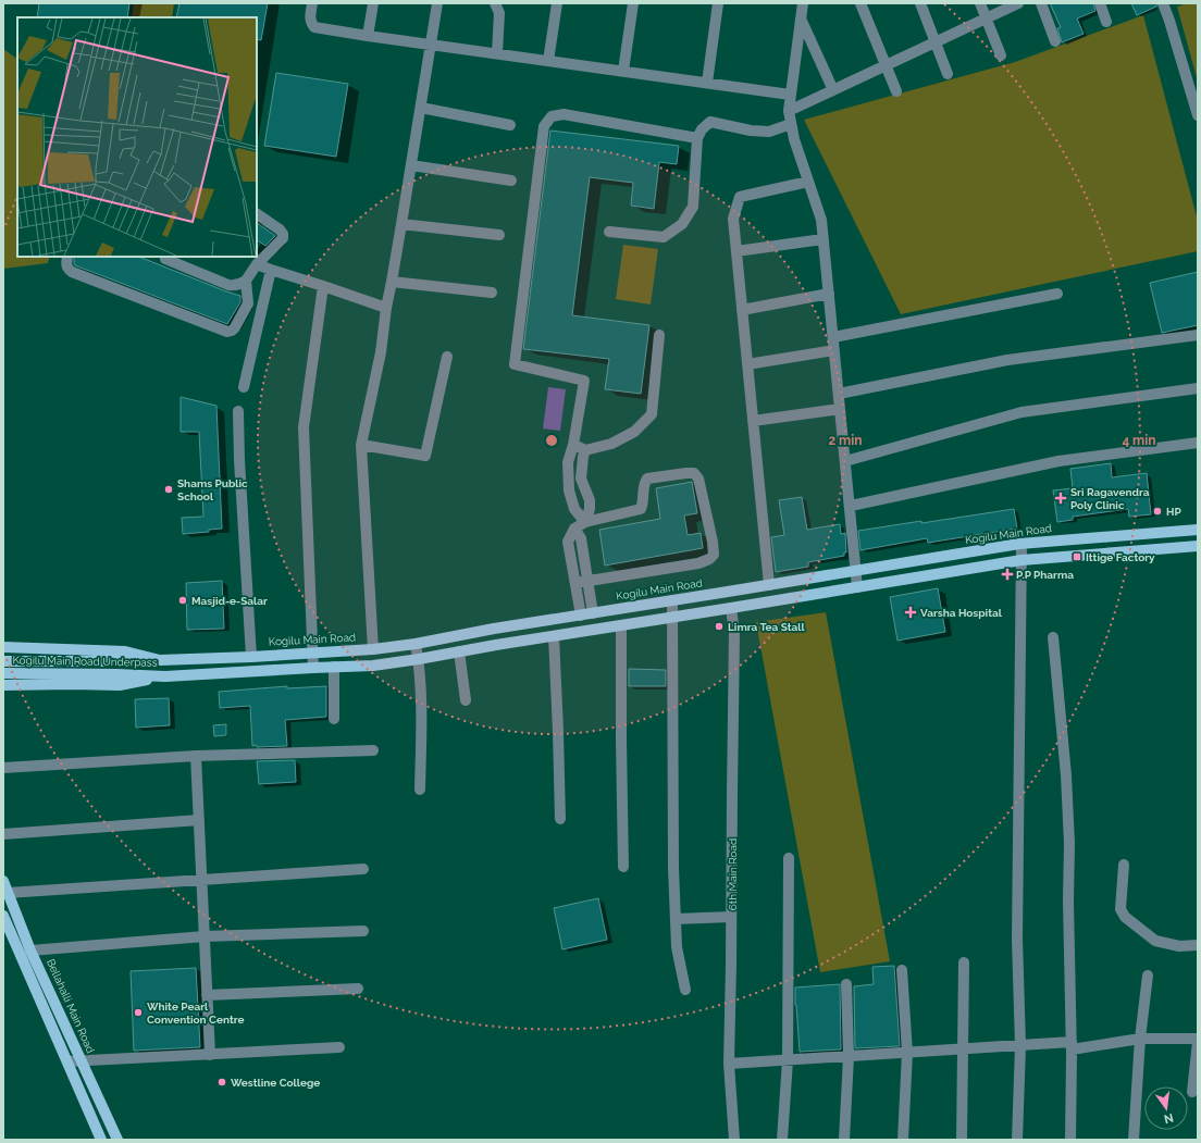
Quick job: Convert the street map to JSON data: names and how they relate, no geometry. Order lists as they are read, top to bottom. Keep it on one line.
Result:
{"streets":{"main road":["Kogilu Main Road","Kogilu Main Road Underpass","Bellahalli Main Road"],"street":["6th Main Road"]},"crossings":[["Kogilu Main Road","Kogilu Main Road Underpass"]],"places":{"other":["Shams Public School","HP","Masjid-e-Salar","Limra Tea Stall","White Pearl Convention Centre","Westline College"],"health":["Sri Ragavendra Poly Clinic","P.P Pharma","Varsha Hospital"],"transit":["Ittige Factory"]},"north":"bottom","rings":["2 min","4 min"]}
